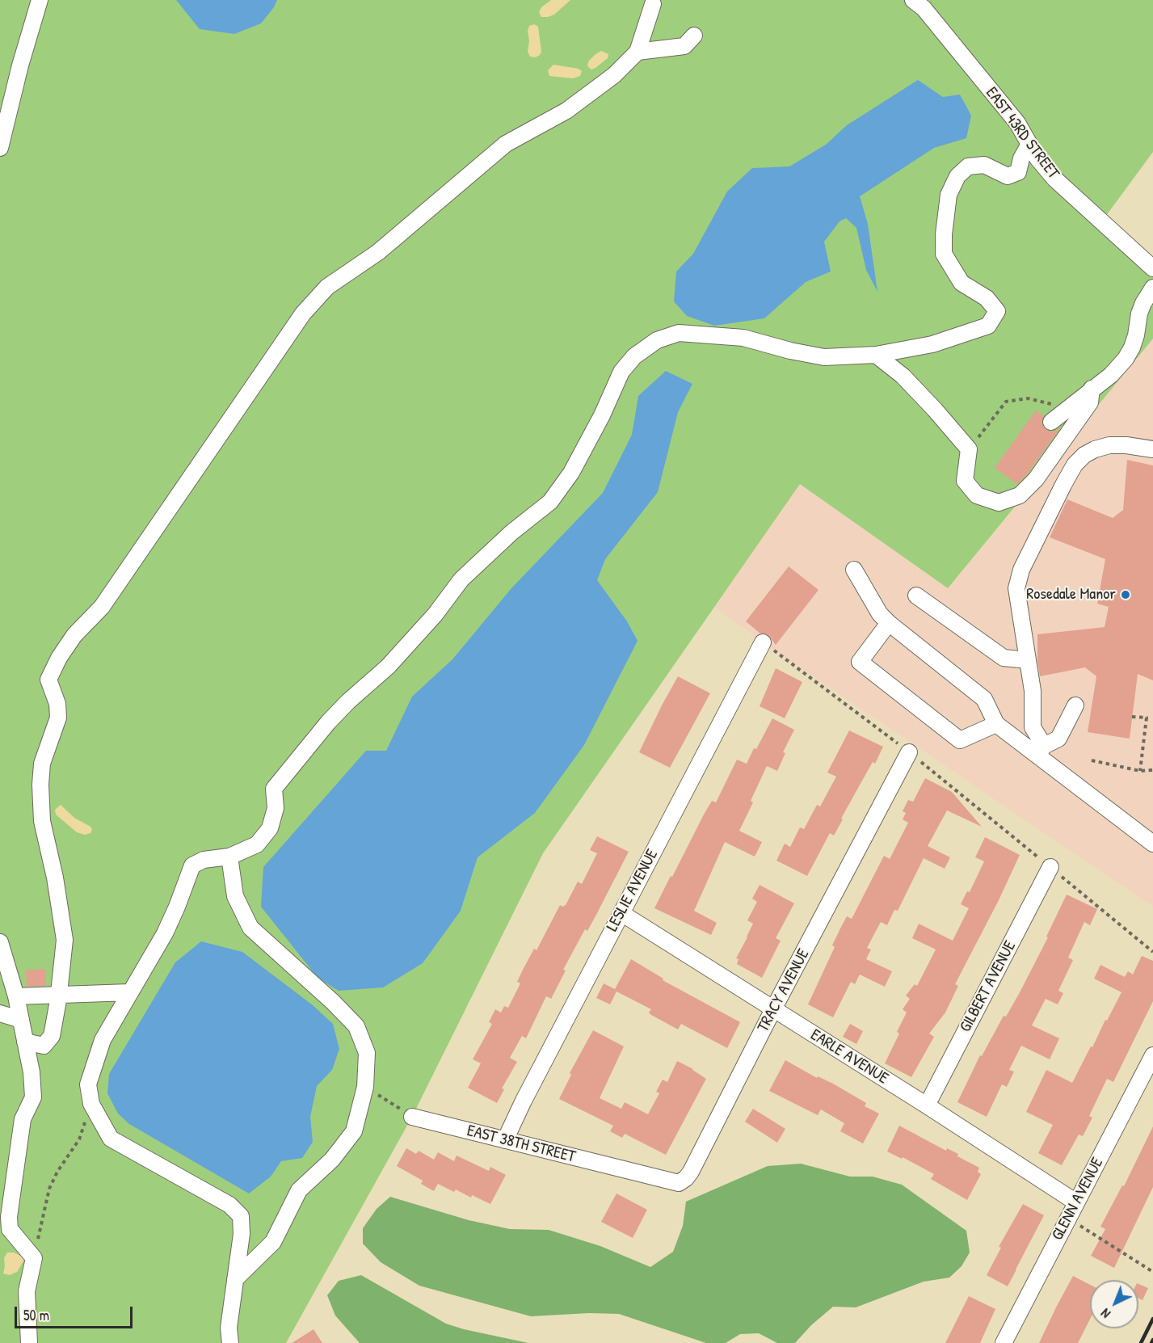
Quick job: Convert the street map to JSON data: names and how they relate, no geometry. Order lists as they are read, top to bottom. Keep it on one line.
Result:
{"streets":{"street":["EAST 43RD STREET","LESLIE AVENUE","GILBERT AVENUE","TRACY AVENUE","EARLE AVENUE","EAST 38TH STREET","GLENN AVENUE"]},"crossings":[["LESLIE AVENUE","EARLE AVENUE"],["LESLIE AVENUE","EAST 38TH STREET"],["GILBERT AVENUE","EARLE AVENUE"],["TRACY AVENUE","EARLE AVENUE"],["TRACY AVENUE","EAST 38TH STREET"],["EARLE AVENUE","GLENN AVENUE"]],"places":["Rosedale Manor"],"scale_bar":"50 m","north":"bottom left"}
